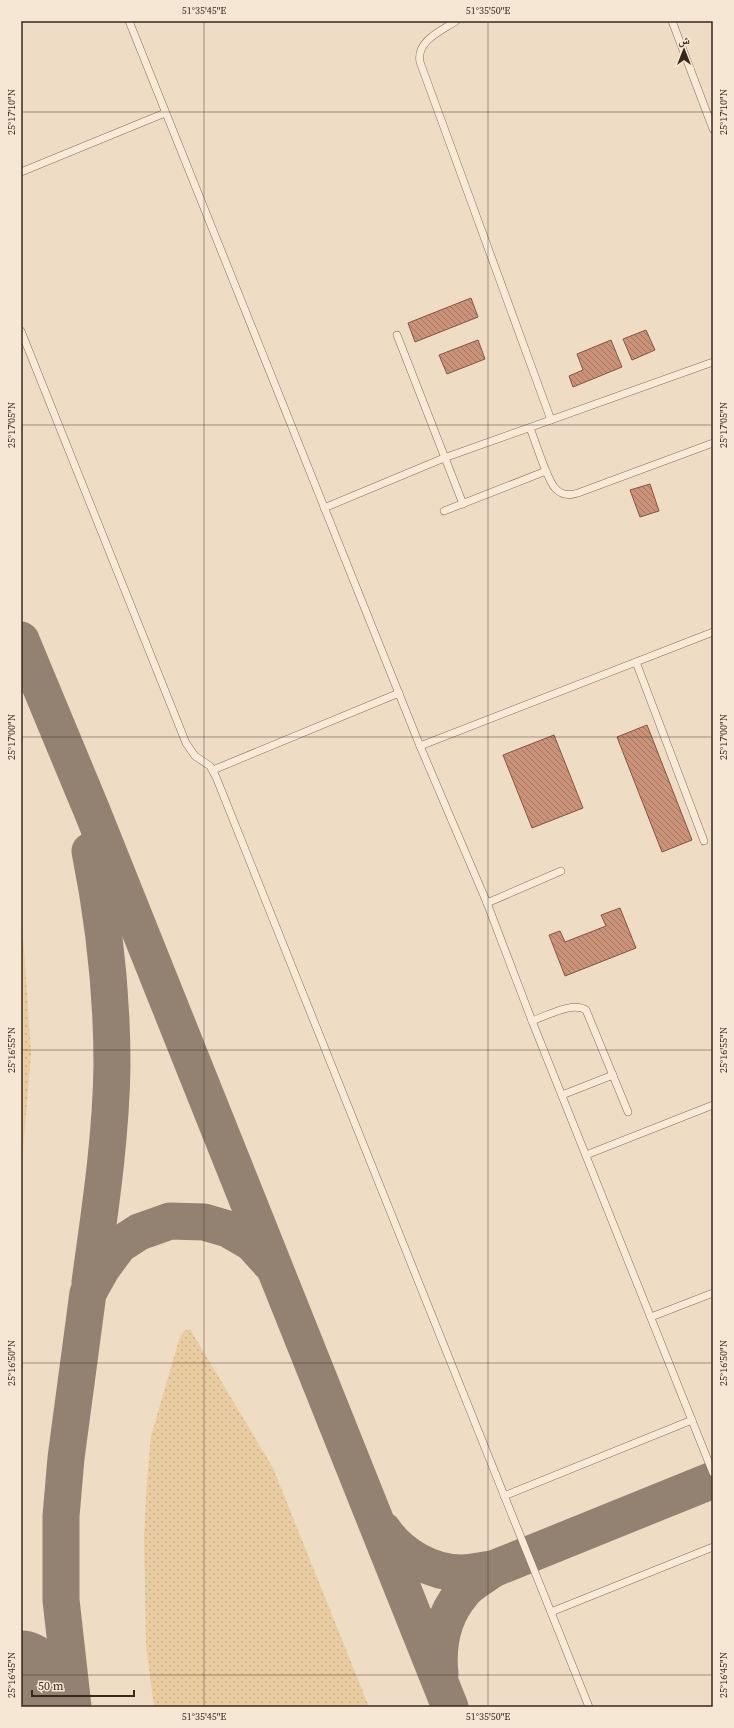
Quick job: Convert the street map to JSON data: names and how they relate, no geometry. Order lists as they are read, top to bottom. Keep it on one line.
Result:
{"scale_bar":"50 m","north":"top","coordinates":["51°35'45\"E","51°35'50\"E","25°17'10\"N","25°17'05\"N","25°17'00\"N","25°16'55\"N","25°16'50\"N","25°16'45\"N"]}
